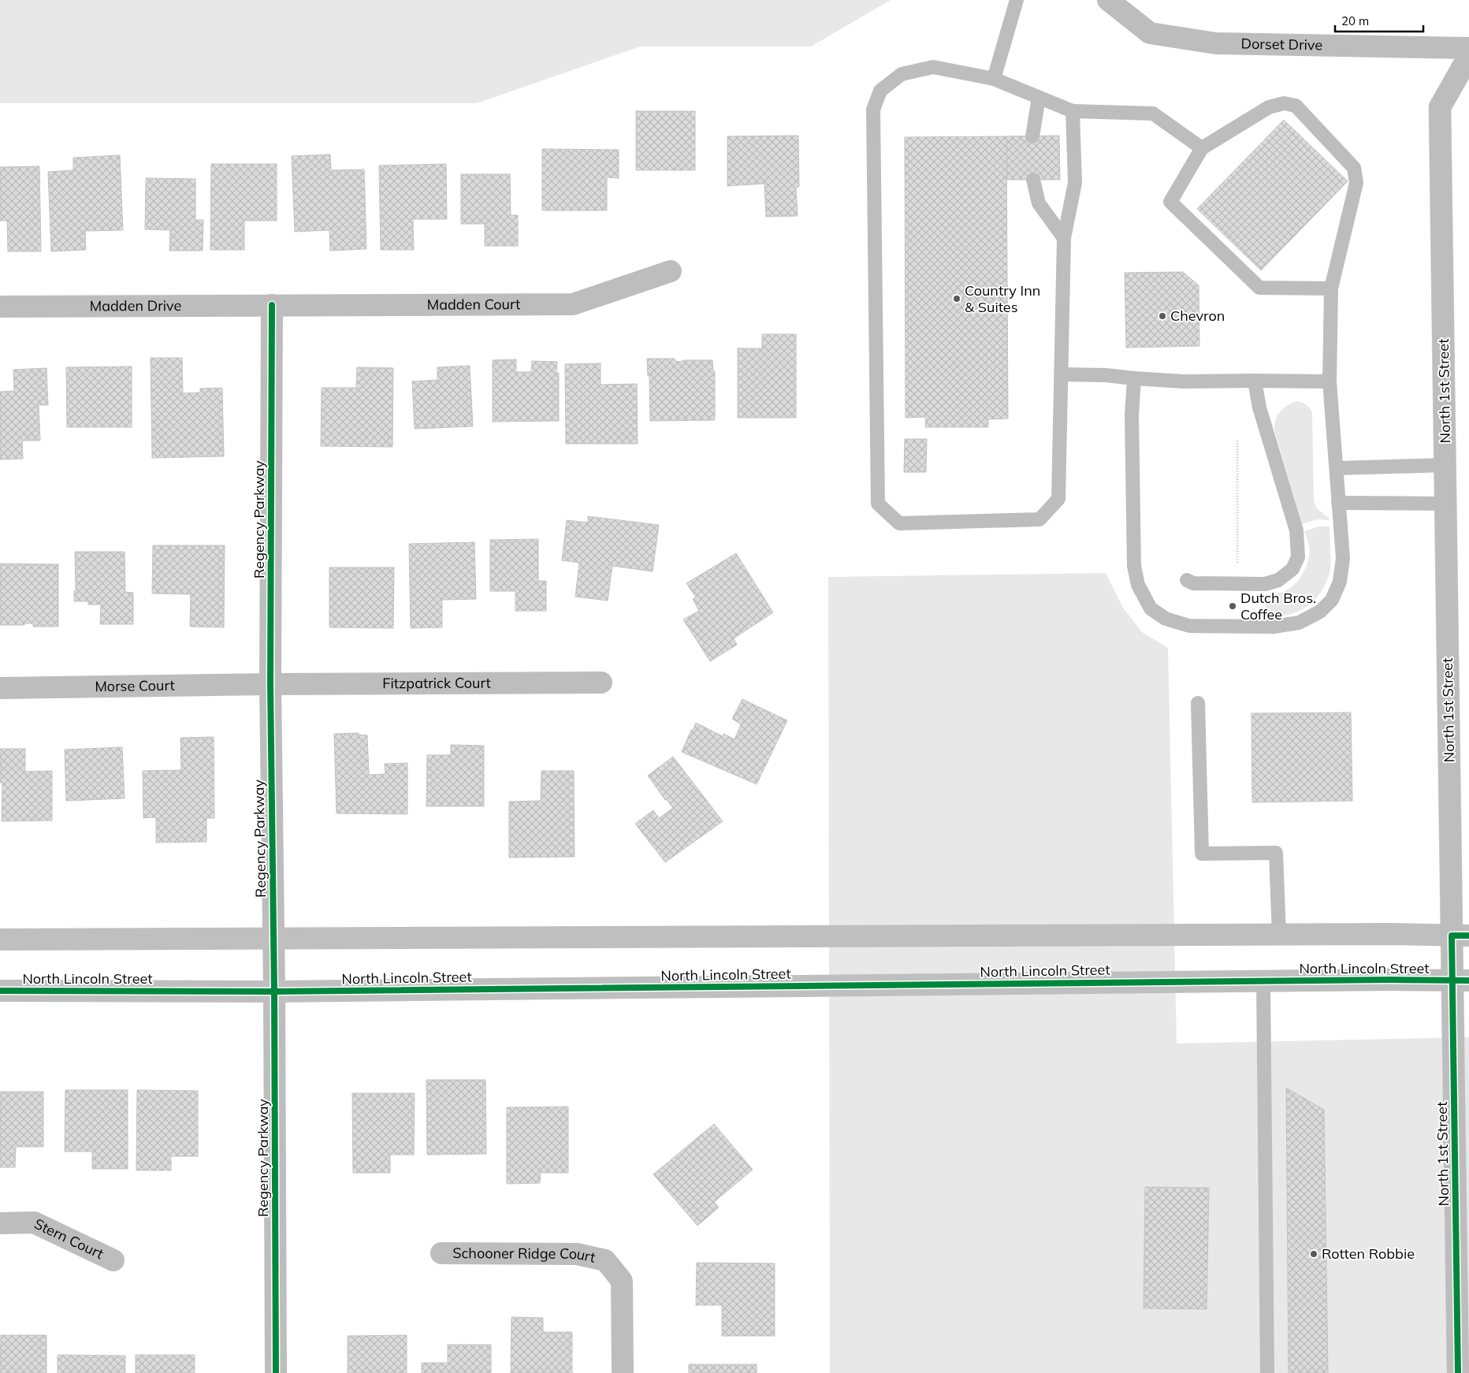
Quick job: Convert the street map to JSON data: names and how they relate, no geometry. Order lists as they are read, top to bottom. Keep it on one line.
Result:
{"streets":{"street":["Dorset Drive","Madden Court","Madden Drive","North 1st Street","Regency Parkway","Fitzpatrick Court","Morse Court","North Lincoln Street","Stern Court","Schooner Ridge Court"]},"crossings":[["Madden Court","Madden Drive"],["Madden Court","Regency Parkway"],["Madden Drive","Regency Parkway"],["North 1st Street","North Lincoln Street"],["Regency Parkway","Fitzpatrick Court"],["Regency Parkway","Morse Court"],["Regency Parkway","North Lincoln Street"],["Fitzpatrick Court","Morse Court"]],"places":["Country Inn & Suites","Chevron","Dutch Bros. Coffee","Rotten Robbie"],"scale_bar":"20 m"}
